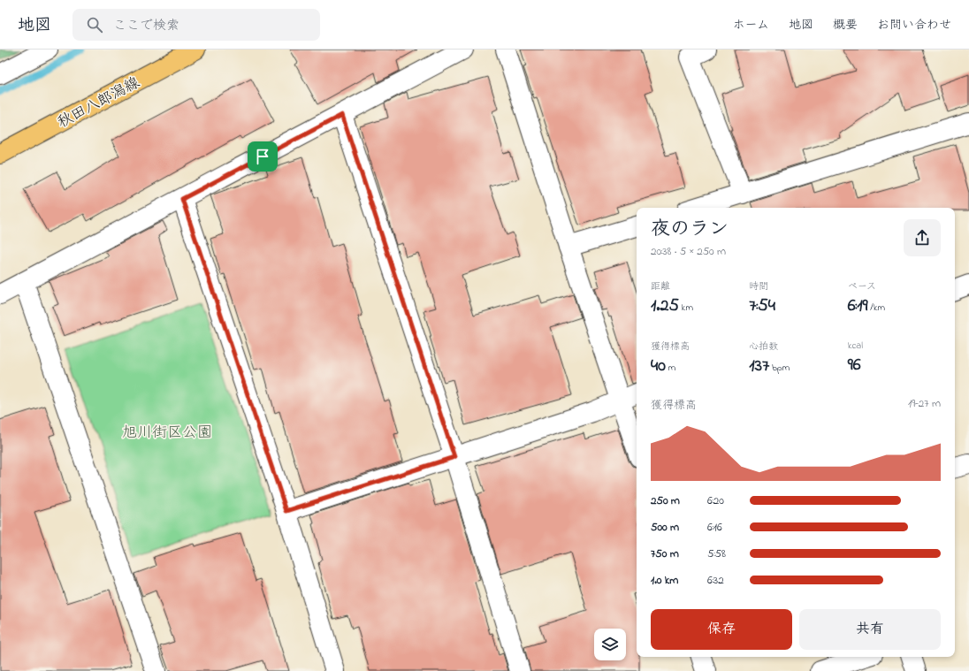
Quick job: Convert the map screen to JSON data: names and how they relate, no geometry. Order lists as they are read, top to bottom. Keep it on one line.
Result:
{"streets":{"main road":["秋田八郎潟線"]},"parks":["旭川街区公園"],"page":{"header":"地図","search":"ここで検索","nav":["ホーム","地図","概要","お問い合わせ"],"heading":["夜のラン","20:38 · 5 × 250 m"],"stats":[["距離","1.25 km"],["時間","7:54"],["ペース","6:19 /km"],["獲得標高","40 m"],["心拍数","137 bpm"],["kcal","96"]],"chart":["獲得標高","19–27 m"],"list":[{"name":"250 m","note":"6:20"},{"name":"500 m","note":"6:16"},{"name":"750 m","note":"5:58"},{"name":"1.0 km","note":"6:32"}],"buttons":["保存","共有"]}}
